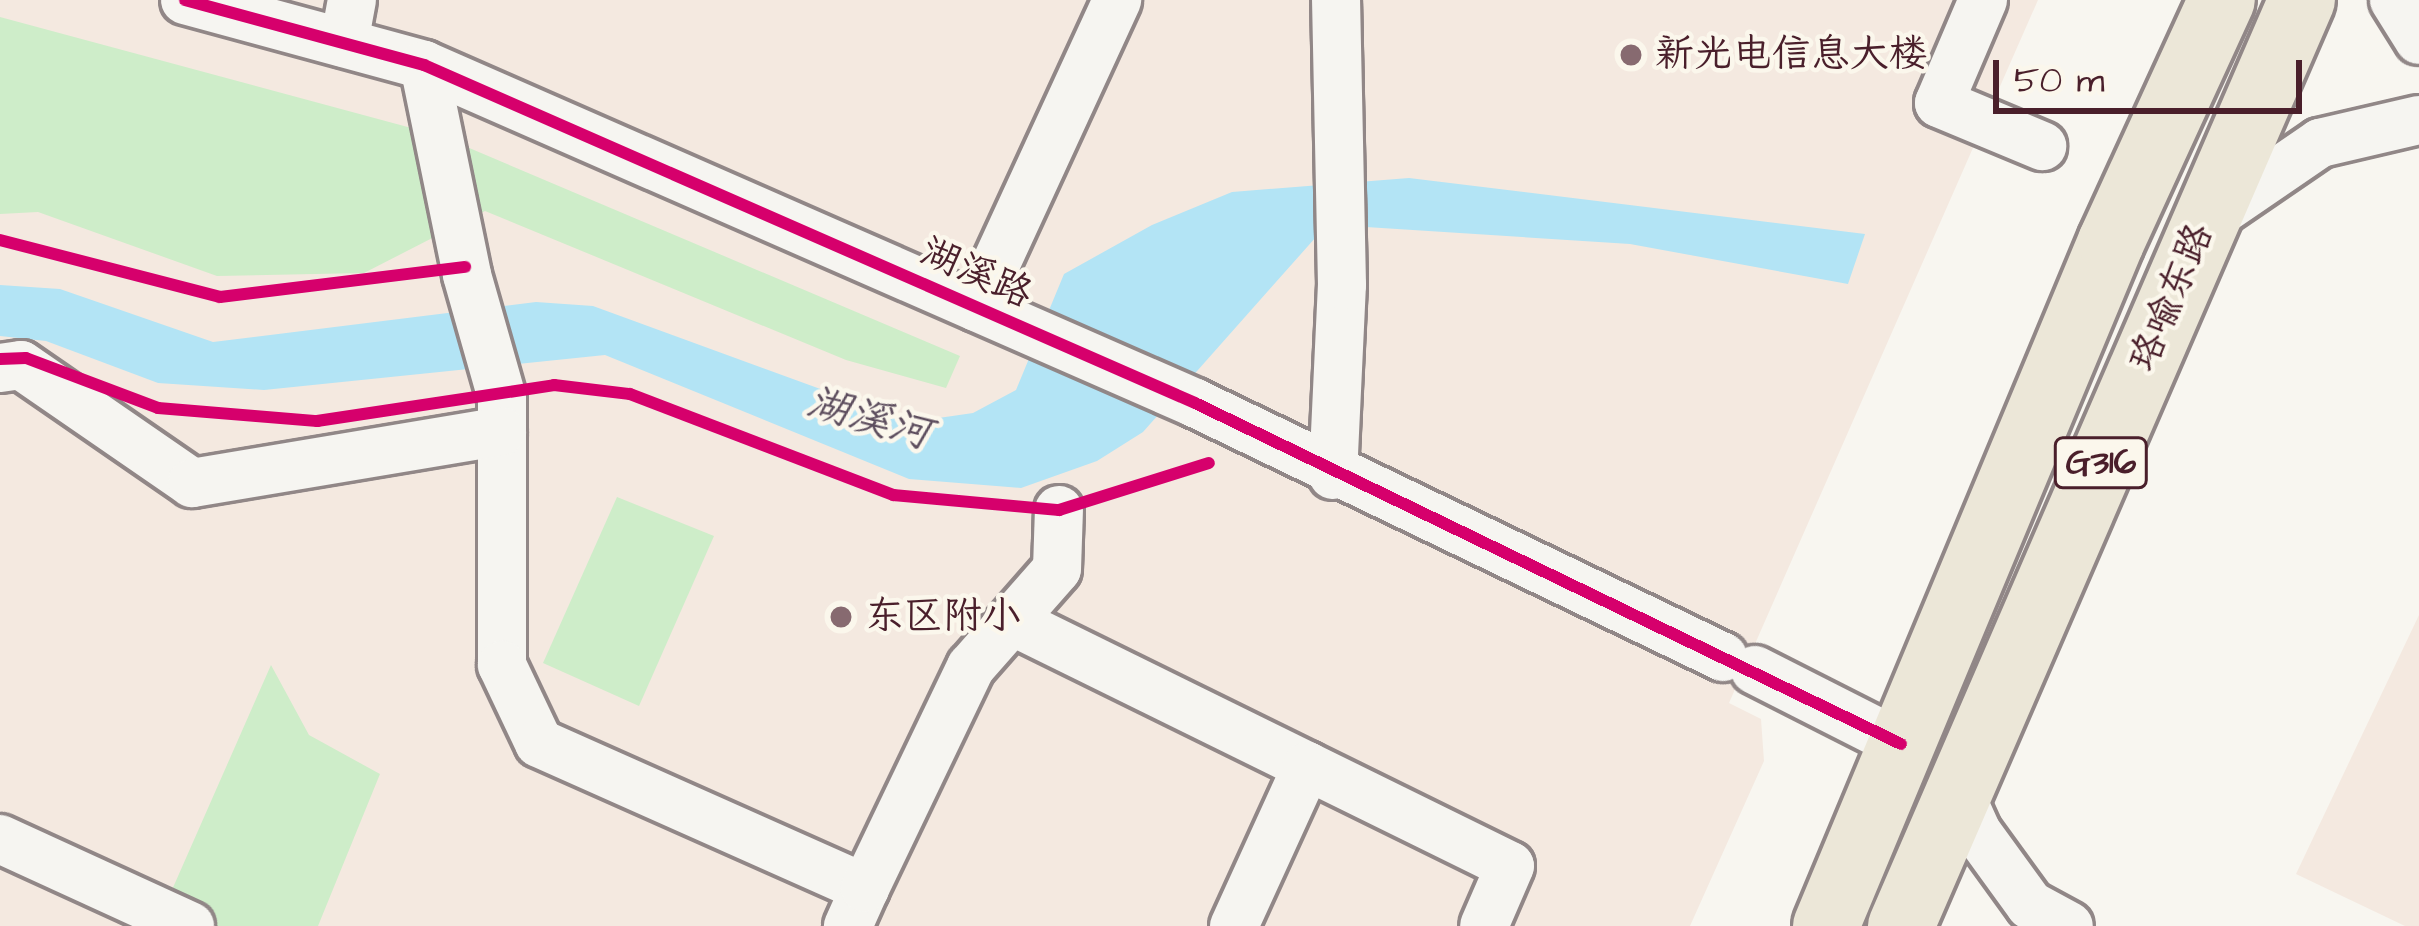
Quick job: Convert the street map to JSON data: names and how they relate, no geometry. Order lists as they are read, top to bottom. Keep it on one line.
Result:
{"streets":{"highway":["珞喻东路","G316"],"street":["湖溪路"]},"crossings":[["湖溪路","珞喻东路"]],"water":["湖溪河"],"places":["新光电信息大楼","东区附小"],"scale_bar":"50 m"}
